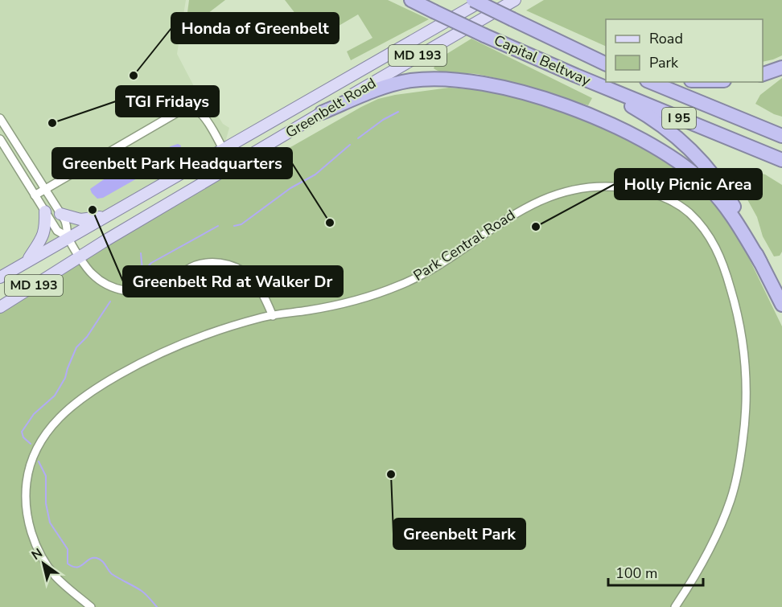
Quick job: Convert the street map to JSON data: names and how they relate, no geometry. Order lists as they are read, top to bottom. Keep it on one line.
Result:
{"streets":{"highway":["Capital Beltway","I 95"],"main road":["MD 193","Greenbelt Road"],"street":["Park Central Road"]},"places":["Honda of Greenbelt","TGI Fridays","Greenbelt Rd at Walker Dr","Greenbelt Park Headquarters","Holly Picnic Area","Greenbelt Park"],"legend":["Road","Park"],"scale_bar":"100 m","north":"top left"}
